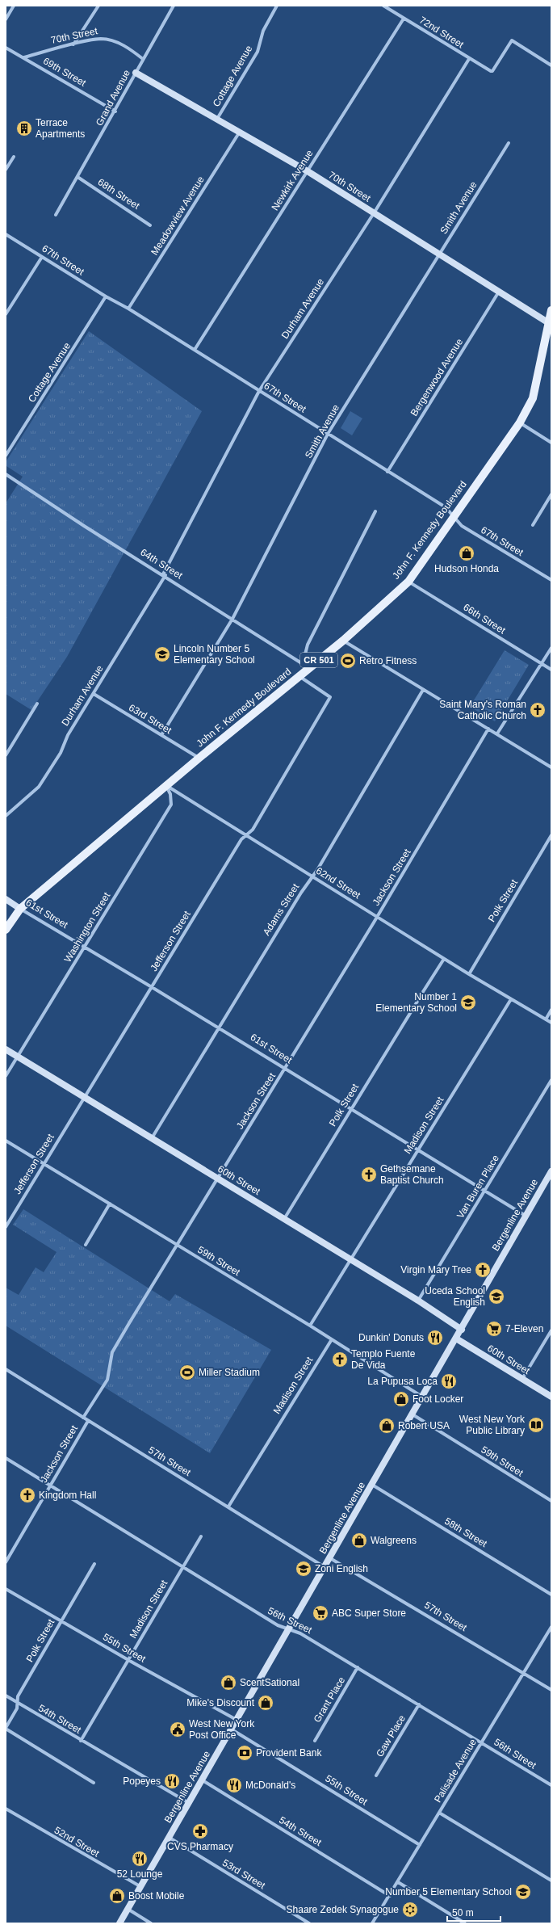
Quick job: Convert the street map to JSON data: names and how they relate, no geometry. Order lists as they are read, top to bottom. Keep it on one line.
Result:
{"streets":{"main road":["John F. Kennedy Boulevard","CR 501"],"street":["72nd Street","70th Street","69th Street","Cottage Avenue","Grand Avenue","Newkirk Avenue","68th Street","Smith Avenue","Meadowview Avenue","67th Street","Durham Avenue","Bergenwood Avenue","64th Street","66th Street","63rd Street","Jackson Street","62nd Street","Polk Street","Adams Street","61st Street","Washington Street","Jefferson Street","Madison Street","60th Street","Van Buren Place","Bergenline Avenue","59th Street","57th Street","58th Street","56th Street","55th Street","Grant Place","54th Street","Gaw Place","Palisade Avenue","52nd Street","53rd Street"]},"crossings":[["72nd Street","Newkirk Avenue"],["72nd Street","Durham Avenue"],["70th Street","69th Street"],["70th Street","Cottage Avenue"],["70th Street","Grand Avenue"],["70th Street","Newkirk Avenue"],["70th Street","Smith Avenue"],["70th Street","Meadowview Avenue"],["70th Street","Durham Avenue"],["70th Street","Bergenwood Avenue"],["70th Street","John F. Kennedy Boulevard"],["69th Street","Grand Avenue"],["Cottage Avenue","67th Street"],["Grand Avenue","68th Street"],["Newkirk Avenue","67th Street"],["Smith Avenue","67th Street"],["Smith Avenue","64th Street"],["Smith Avenue","63rd Street"],["Meadowview Avenue","67th Street"],["67th Street","Durham Avenue"],["67th Street","Bergenwood Avenue"],["67th Street","John F. Kennedy Boulevard"],["Durham Avenue","64th Street"],["Durham Avenue","63rd Street"],["John F. Kennedy Boulevard","64th Street"],["John F. Kennedy Boulevard","66th Street"],["John F. Kennedy Boulevard","63rd Street"],["John F. Kennedy Boulevard","62nd Street"],["John F. Kennedy Boulevard","61st Street"],["John F. Kennedy Boulevard","Washington Street"],["John F. Kennedy Boulevard","Jefferson Street"],["Jackson Street","62nd Street"],["Jackson Street","61st Street"],["Jackson Street","60th Street"],["Jackson Street","59th Street"],["Jackson Street","57th Street"],["Jackson Street","56th Street"],["62nd Street","Polk Street"],["62nd Street","Adams Street"],["62nd Street","Washington Street"],["62nd Street","Jefferson Street"],["62nd Street","Madison Street"],["Polk Street","61st Street"],["Polk Street","60th Street"],["Polk Street","55th Street"],["Polk Street","54th Street"],["Adams Street","61st Street"],["Adams Street","60th Street"],["61st Street","Washington Street"],["61st Street","Jefferson Street"],["61st Street","Madison Street"],["61st Street","Van Buren Place"],["61st Street","Bergenline Avenue"],["Washington Street","60th Street"],["Jefferson Street","60th Street"],["Jefferson Street","59th Street"],["Madison Street","60th Street"],["Madison Street","59th Street"],["Madison Street","57th Street"],["Madison Street","56th Street"],["Madison Street","55th Street"],["Madison Street","54th Street"],["60th Street","Van Buren Place"],["60th Street","Bergenline Avenue"],["Bergenline Avenue","59th Street"],["Bergenline Avenue","57th Street"],["Bergenline Avenue","58th Street"],["Bergenline Avenue","56th Street"],["Bergenline Avenue","55th Street"],["Bergenline Avenue","54th Street"],["Bergenline Avenue","52nd Street"],["Bergenline Avenue","53rd Street"],["57th Street","Palisade Avenue"],["56th Street","Grant Place"],["56th Street","Gaw Place"],["56th Street","Palisade Avenue"],["55th Street","Palisade Avenue"],["54th Street","Palisade Avenue"]],"places":{"building":["Terrace Apartments"],"shop":["Hudson Honda","Foot Locker","Robert USA","Walgreens","ScentSational","Mike's Discount","Boost Mobile"],"school or university":["Lincoln Number 5 Elementary School","Number 1 Elementary School","Uceda School English","Zoni English","Number 5 Elementary School"],"sports":["Retro Fitness","Miller Stadium"],"church":["Saint Mary's Roman Catholic Church","Gethsemane Baptist Church","Virgin Mary Tree","Templo Fuente De Vida","Kingdom Hall"],"supermarket":["7-Eleven","ABC Super Store"],"restaurant":["Dunkin' Donuts","La Pupusa Loca","Popeyes","McDonald's","52 Lounge"],"library":["West New York Public Library"],"public building":["West New York Post Office"],"bank":["Provident Bank"],"pharmacy":["CVS Pharmacy"],"synagogue":["Shaare Zedek Synagogue"]},"scale_bar":"50 m"}
